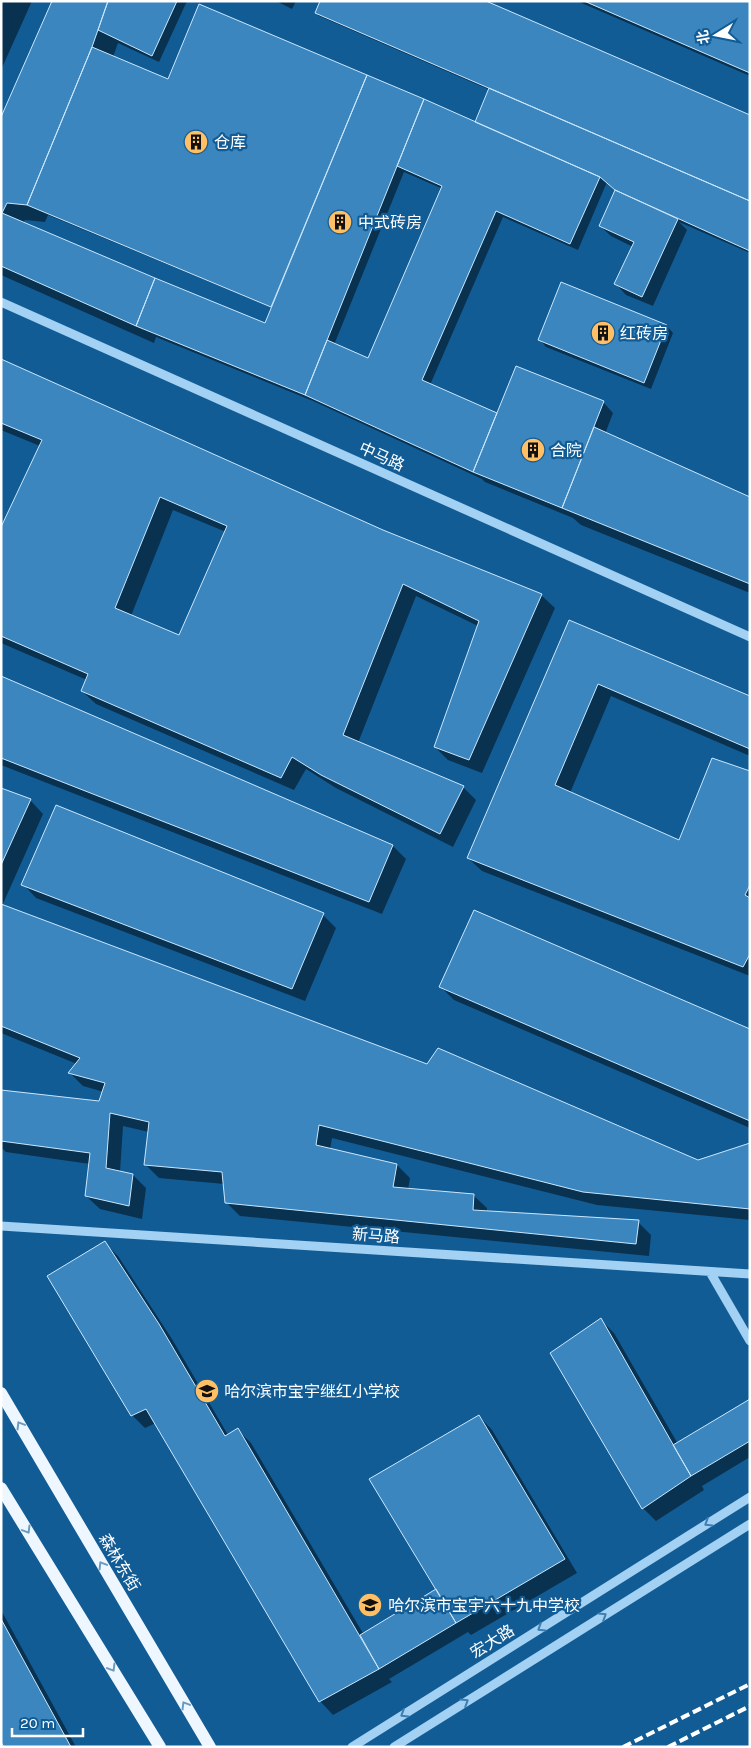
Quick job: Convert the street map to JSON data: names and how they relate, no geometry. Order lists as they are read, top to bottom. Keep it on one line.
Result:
{"streets":{"main road":["森林东街"],"street":["中马路","新马路","宏大路"]},"places":{"building":["仓库","中式砖房","红砖房","合院"],"school or university":["哈尔滨市宝宇继红小学校","哈尔滨市宝宇六十九中学校"]},"scale_bar":"20 m","north":"left"}
